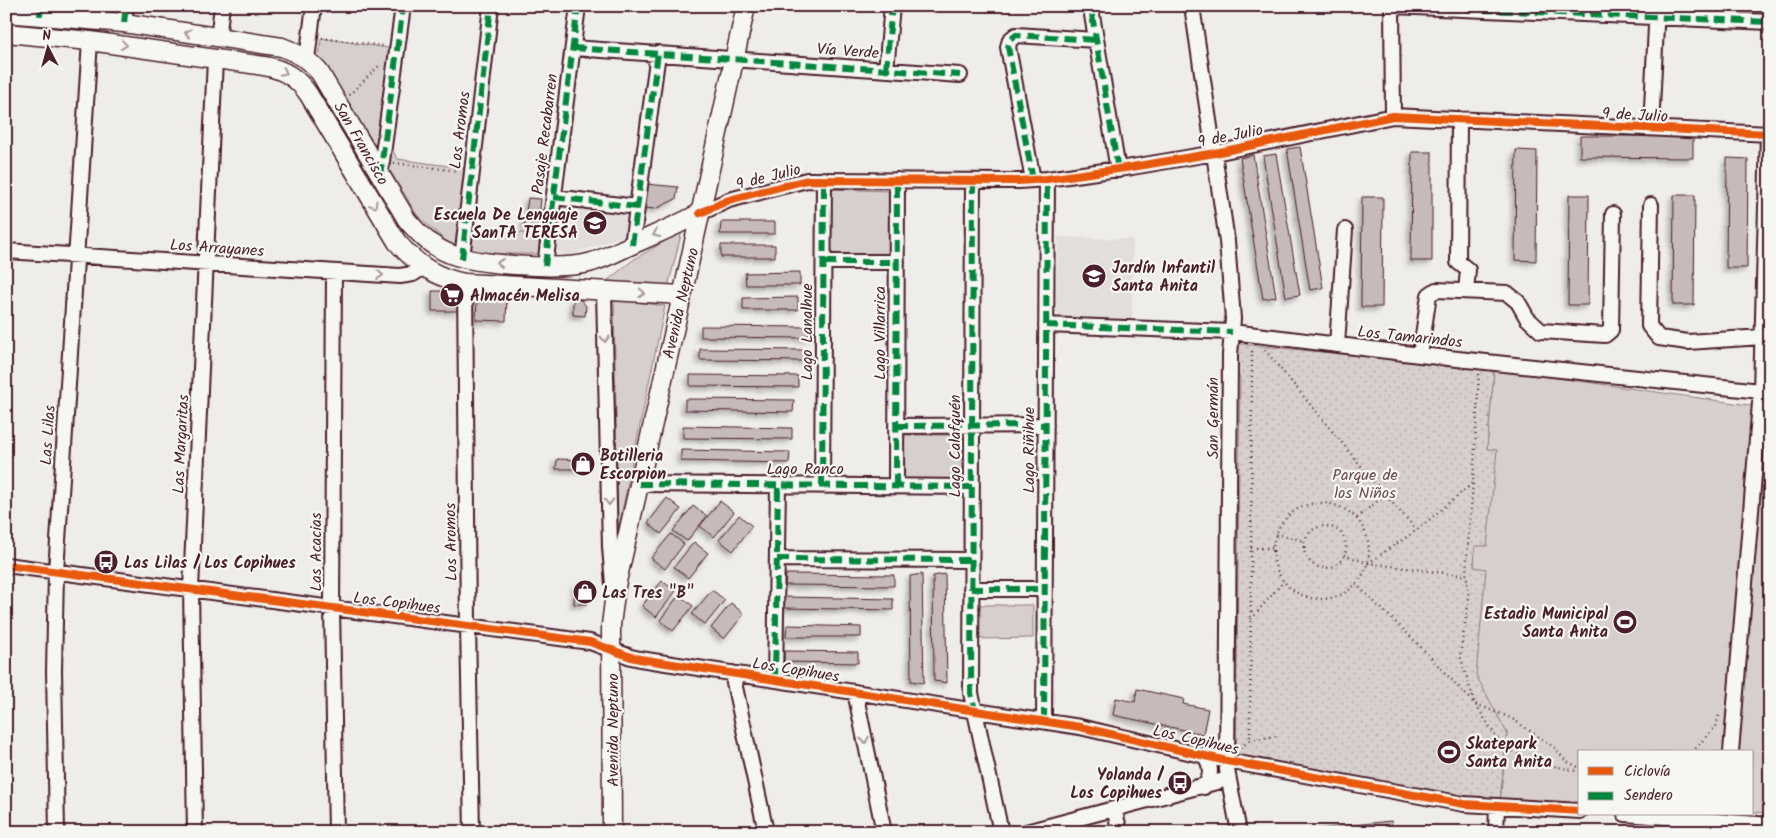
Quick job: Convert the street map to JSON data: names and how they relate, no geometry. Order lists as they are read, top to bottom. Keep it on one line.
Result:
{"streets":{"main road":["San Francisco","Avenida Neptuno"],"street":["Vía Verde","9 de Julio","Los Aromos","Pasaje Recabarren","Los Arrayanes","Lago Lanalhue","Lago Villarrica","Los Tamarindos","San Germán","Las Lilas","Las Margaritas","Lago Calafquén","Lago Riñihue","Lago Ranco","Las Acacias","Los Copihues"]},"crossings":[["Vía Verde","Pasaje Recabarren"],["Vía Verde","Avenida Neptuno"],["9 de Julio","San Francisco"],["9 de Julio","Avenida Neptuno"],["9 de Julio","Lago Lanalhue"],["9 de Julio","Lago Villarrica"],["9 de Julio","San Germán"],["9 de Julio","Lago Calafquén"],["9 de Julio","Lago Riñihue"],["Los Aromos","San Francisco"],["Los Aromos","Los Copihues"],["Pasaje Recabarren","San Francisco"],["San Francisco","Los Arrayanes"],["San Francisco","Avenida Neptuno"],["San Francisco","Las Lilas"],["San Francisco","Las Margaritas"],["Los Arrayanes","Las Lilas"],["Los Arrayanes","Las Margaritas"],["Los Arrayanes","Las Acacias"],["Avenida Neptuno","Lago Ranco"],["Avenida Neptuno","Los Copihues"],["Lago Lanalhue","Lago Ranco"],["Lago Villarrica","Lago Ranco"],["Los Tamarindos","San Germán"],["Los Tamarindos","Lago Riñihue"],["San Germán","Los Copihues"],["Las Lilas","Los Copihues"],["Las Margaritas","Los Copihues"],["Lago Calafquén","Lago Ranco"],["Lago Calafquén","Los Copihues"],["Lago Riñihue","Los Copihues"],["Las Acacias","Los Copihues"]],"parks":["Parque de los Niños"],"places":{"school or university":["Escuela De Lenguaje SanTA TERESA","Jardín Infantil Santa Anita"],"supermarket":["Almacén Melisa"],"shop":["Botilleria Escorpion","Las Tres \"B\""],"bus stop":["Las Lilas / Los Copihues","Yolanda / Los Copihues"],"sports":["Estadio Municipal Santa Anita","Skatepark Santa Anita"]},"legend":["Ciclovía","Sendero"],"north":"top"}
